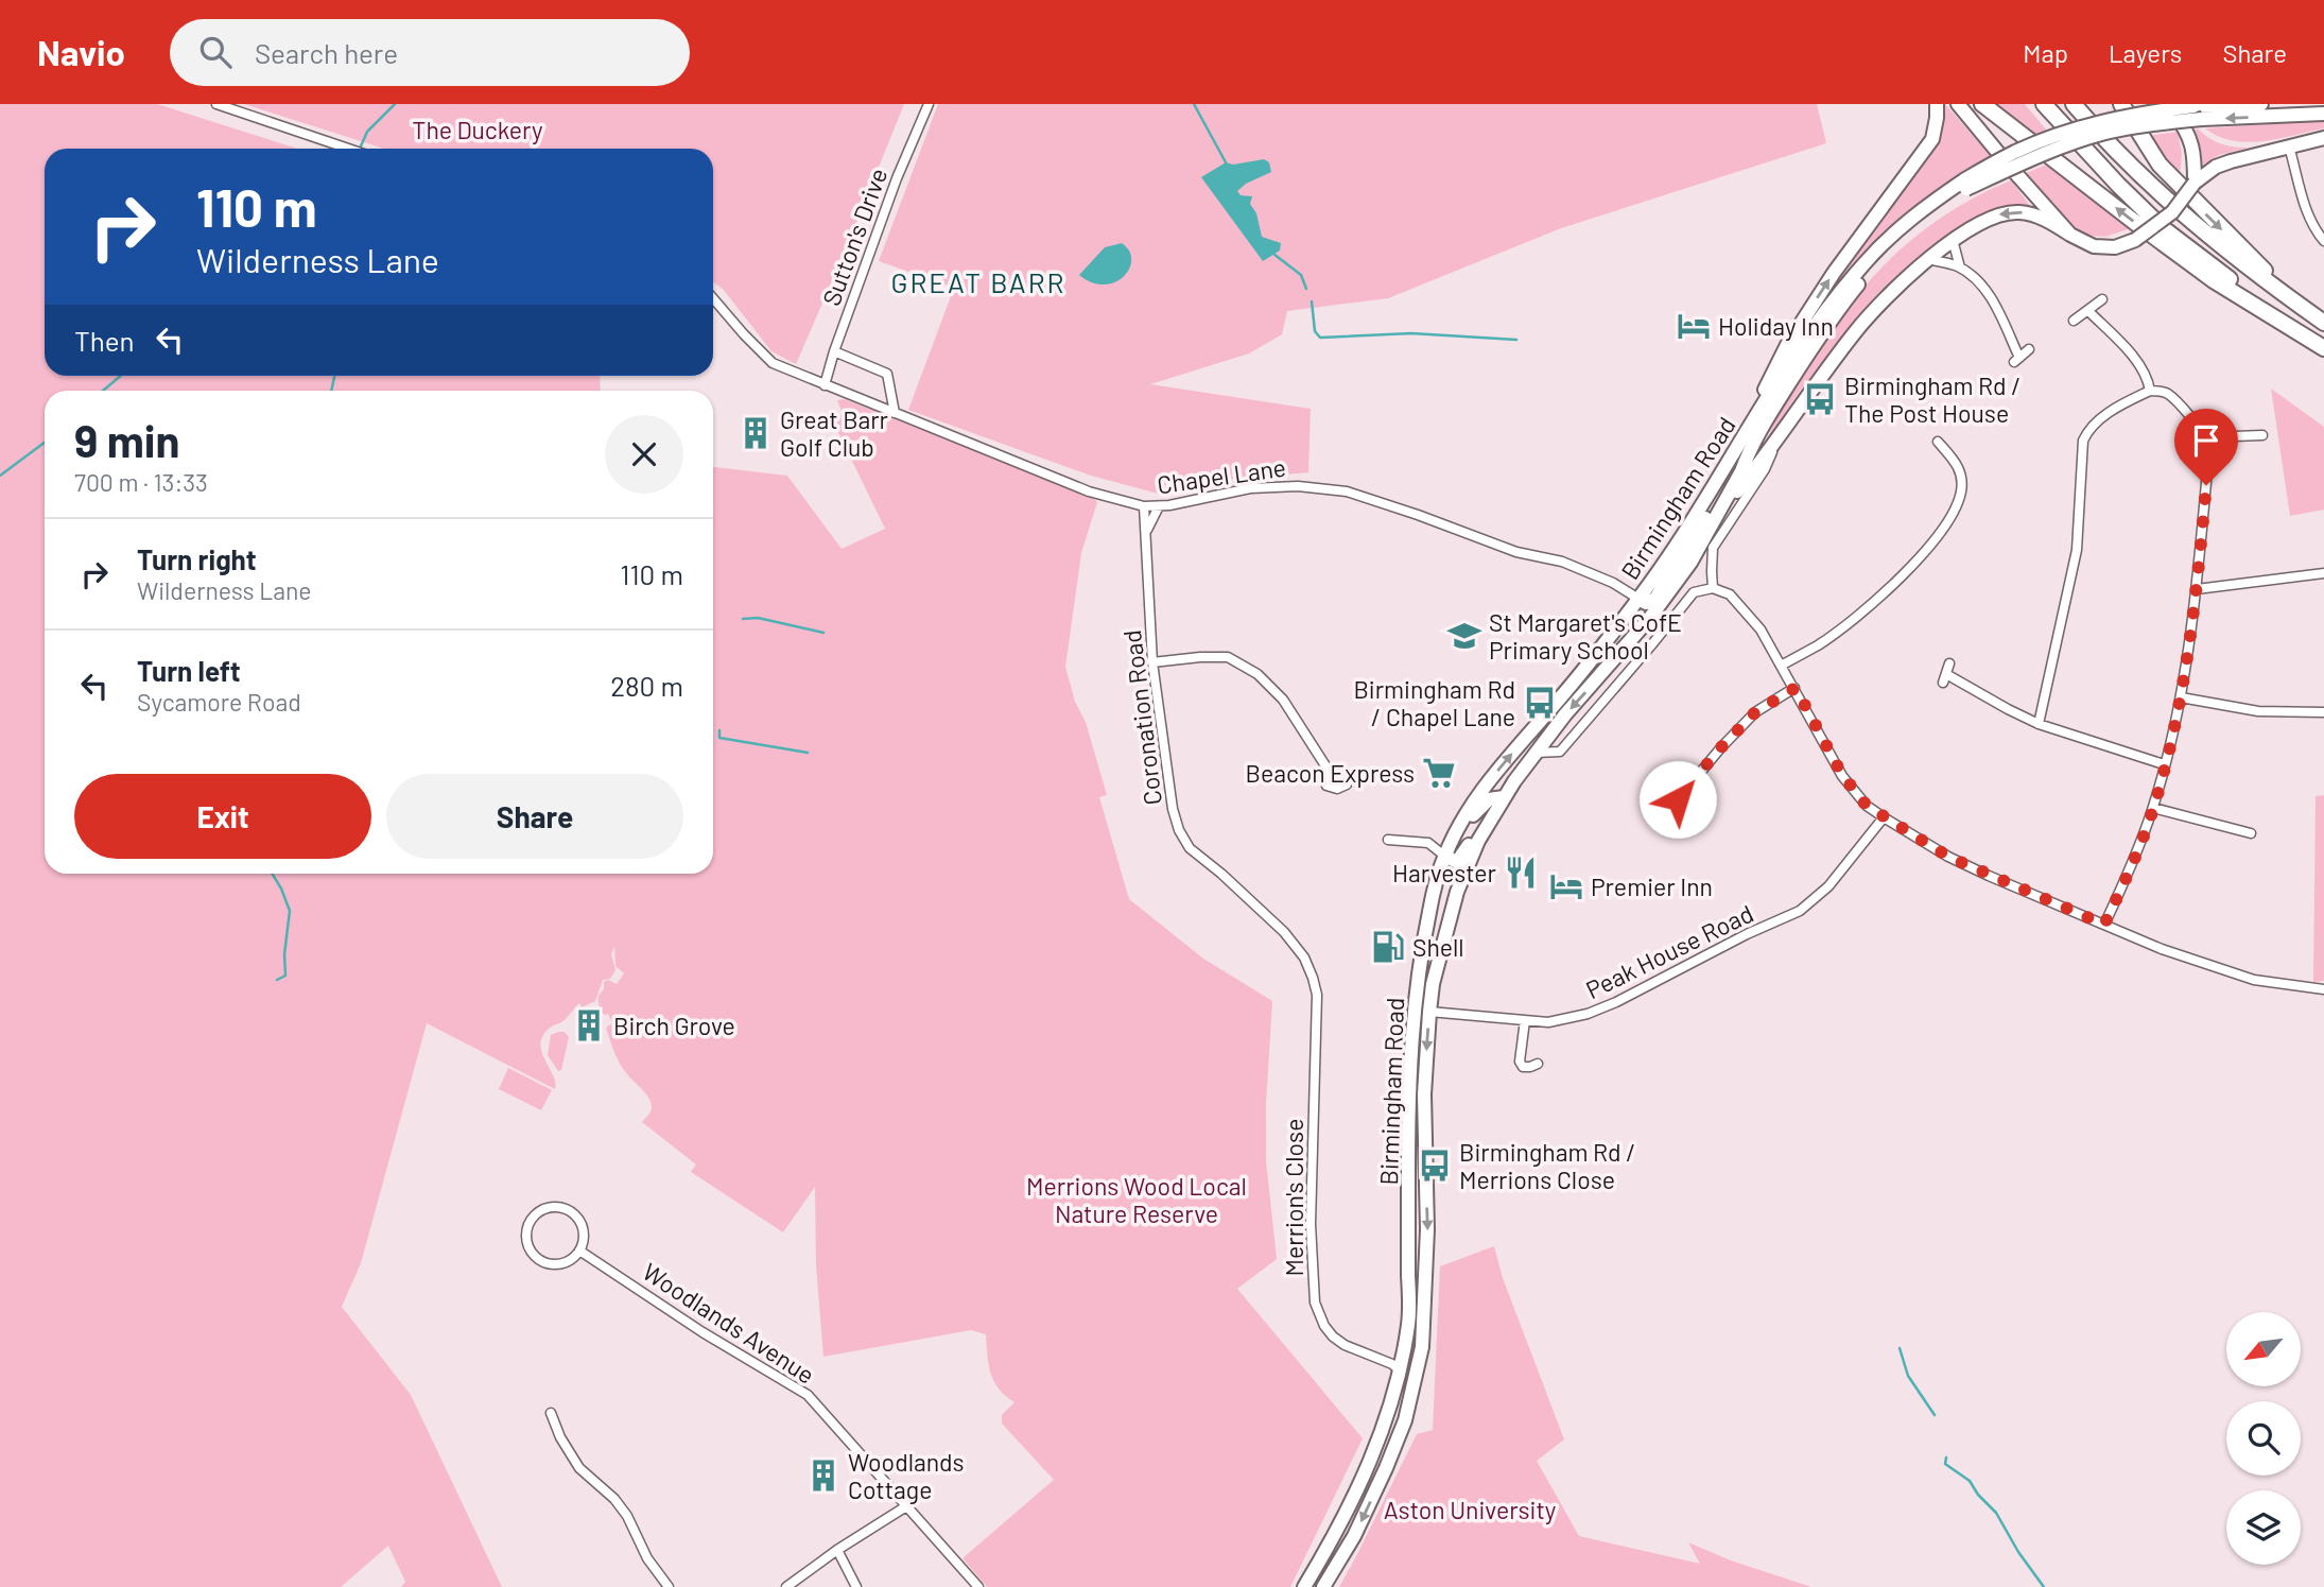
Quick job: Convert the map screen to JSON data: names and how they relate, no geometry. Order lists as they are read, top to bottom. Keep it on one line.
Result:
{"streets":{"highway":["Birmingham Road"],"street":["Sutton's Drive","Chapel Lane","Coronation Road","Peak House Road","Merrion's Close","Woodlands Avenue"]},"crossings":[["Sutton's Drive","Chapel Lane"],["Chapel Lane","Birmingham Road"],["Chapel Lane","Coronation Road"],["Birmingham Road","Peak House Road"],["Birmingham Road","Merrion's Close"],["Coronation Road","Merrion's Close"]],"districts":["GREAT BARR"],"parks":["The Duckery","Merrions Wood Local Nature Reserve","Aston University"],"places":{"hotel":["Holiday Inn","Premier Inn"],"bus stop":["Birmingham Rd / The Post House","Birmingham Rd / Chapel Lane","Birmingham Rd / Merrions Close"],"building":["Great Barr Golf Club","Birch Grove","Woodlands Cottage"],"school or university":["St Margaret's CofE Primary School"],"supermarket":["Beacon Express"],"restaurant":["Harvester"],"fuel station":["Shell"]},"north":"bottom left","page":{"header":"Navio","search":"Search here","nav":["Map","Layers","Share"],"turn":["110 m","Wilderness Lane"],"then":"Then","heading":["9 min","700 m · 13:33"],"list":[{"name":"Turn right","note":"Wilderness Lane","value":"110 m"},{"name":"Turn left","note":"Sycamore Road","value":"280 m"}],"buttons":["Exit","Share"]}}
